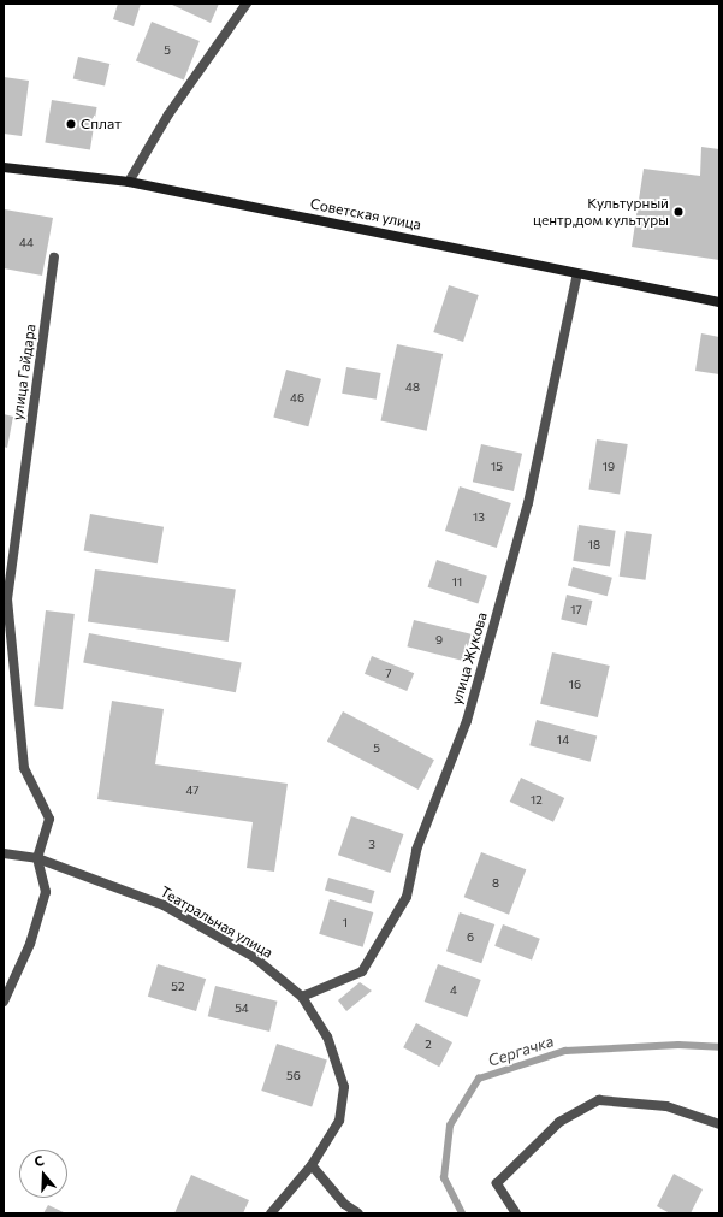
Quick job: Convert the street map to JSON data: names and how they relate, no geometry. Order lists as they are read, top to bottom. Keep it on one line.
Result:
{"streets":{"main road":["Советская улица"],"street":["улица Гайдара","улица Жукова","Театральная улица"]},"crossings":[["Советская улица","улица Жукова"],["улица Гайдара","Театральная улица"],["улица Жукова","Театральная улица"]],"water":["Сергачка"],"places":["Сплат","Культурный центр,дом культуры"],"house_numbers":["5","44","48","46","15","19","13","18","11","17","9","7","16","14","5","47","12","3","8","1","6","52","4","54","2","56"],"north":"top"}
